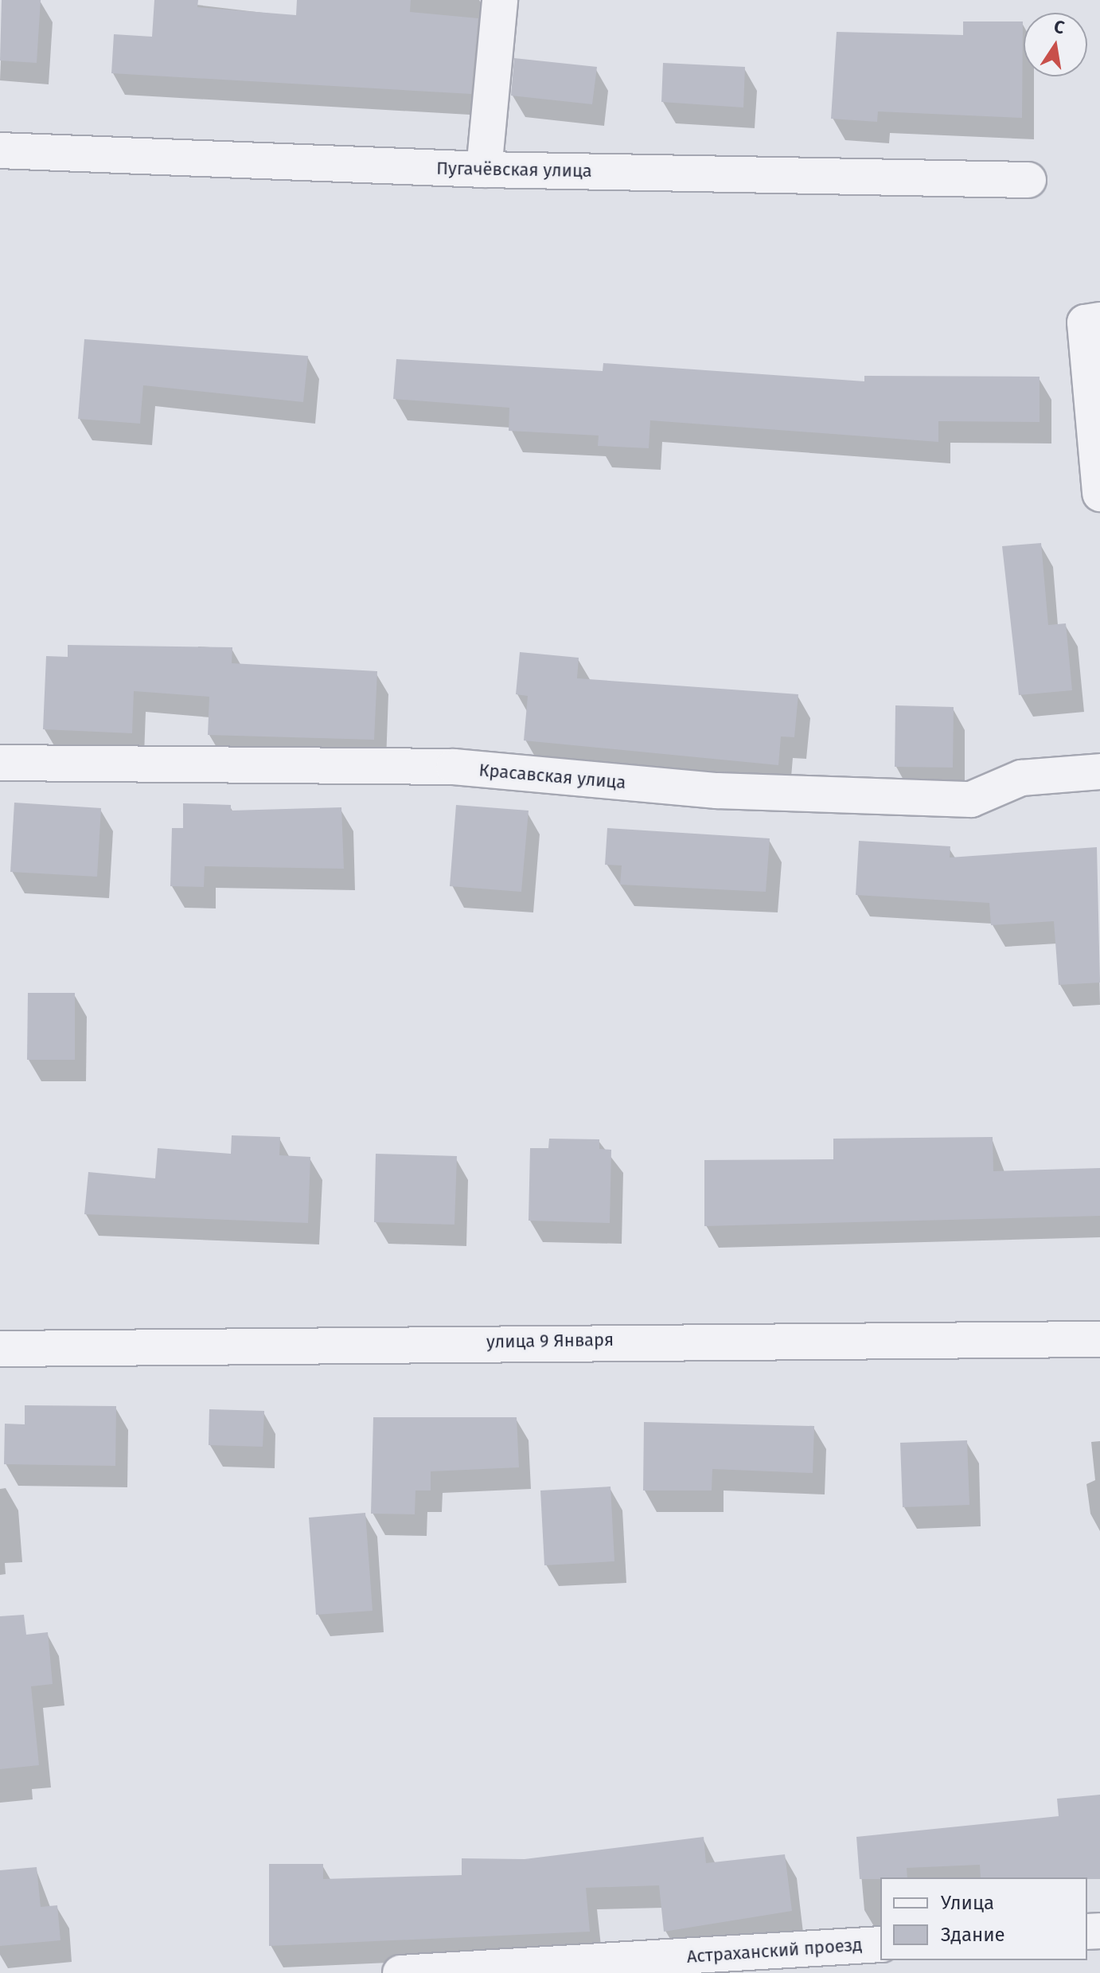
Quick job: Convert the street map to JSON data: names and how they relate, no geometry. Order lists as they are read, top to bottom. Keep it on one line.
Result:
{"streets":{"street":["Пугачёвская улица","Красавская улица","улица 9 Января","Астраханский проезд"]},"legend":["Улица","Здание"],"north":"top"}
